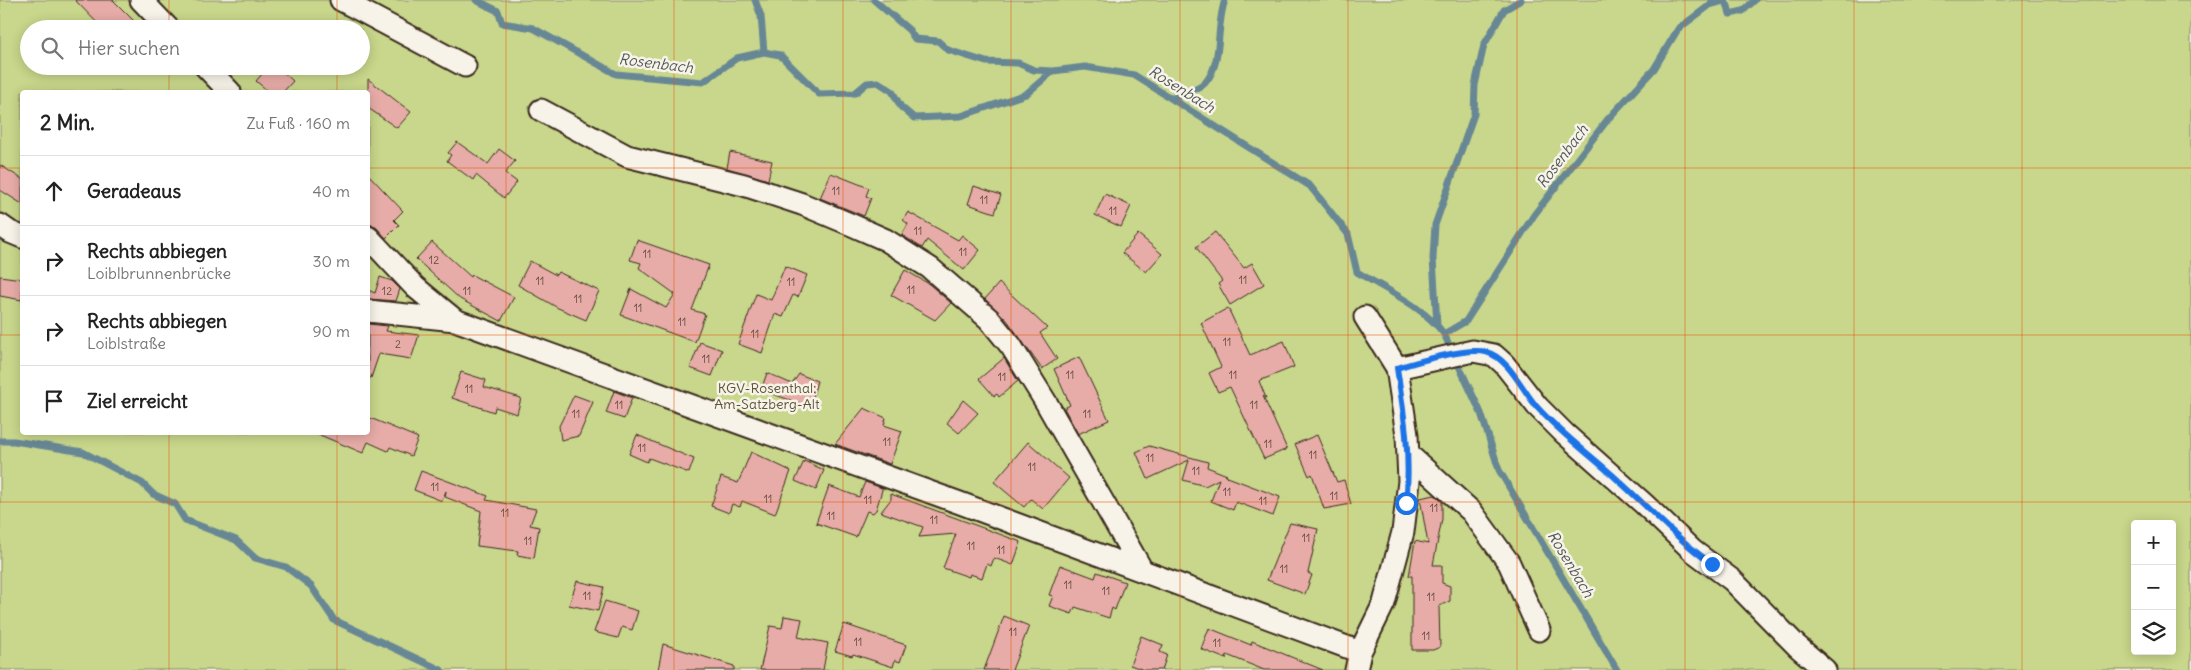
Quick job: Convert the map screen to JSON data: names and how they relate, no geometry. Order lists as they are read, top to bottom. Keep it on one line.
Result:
{"water":["Rosenbach"],"parks":["KGV-Rosenthal: Am-Satzberg-Alt"],"house_numbers":["11","11","11","11","11","11","12","11","11","11","11","12","11","11","11","11","11","11","2","11","11","11","11","11","11","11","11","11","11","11","11","11","11","11","11","11","11","11","11","11","11","11","11","11","11","11","11","11","11","11","11","11","11","11","11","11","11","11"],"page":{"search":"Hier suchen","heading":["2 Min.","Zu Fuß · 160 m"],"list":[["Geradeaus","40 m"],["Rechts abbiegen","Loiblbrunnenbrücke","30 m"],["Rechts abbiegen","Loiblstraße","90 m"],"Ziel erreicht"],"map_buttons":["+","−"]}}
